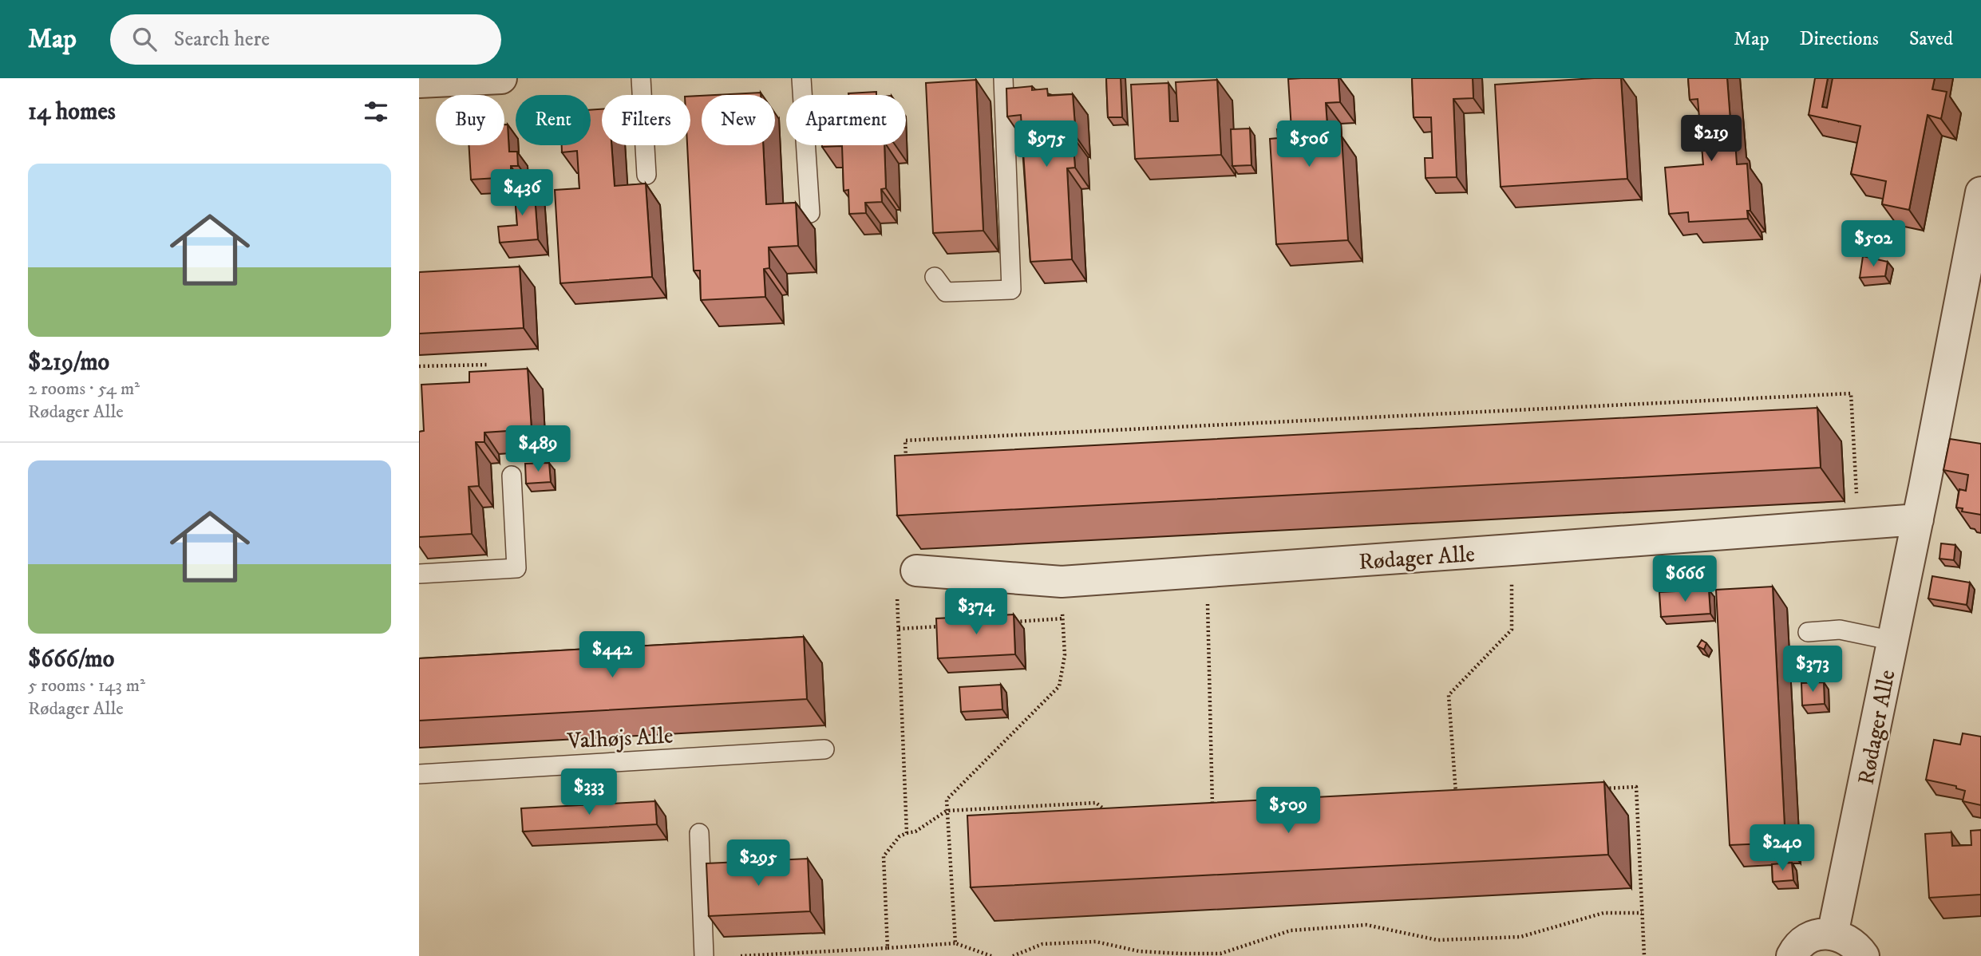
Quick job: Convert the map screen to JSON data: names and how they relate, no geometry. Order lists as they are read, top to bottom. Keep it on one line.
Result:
{"streets":{"street":["Rødager Alle"],"lane":["Valhøjs Alle"]},"page":{"header":"Map","search":"Search here","nav":["Map","Directions","Saved"],"heading":"14 homes","chip":["Buy","Rent","Filters","New","Apartment"],"price":["$219","$975","$506","$436","$502","$489","$666","$374","$442","$373","$333","$509","$240","$295"],"list":[{"name":"$219/mo","note":"2 rooms · 54 m² · Rødager Alle"},{"name":"$666/mo","note":"5 rooms · 143 m² · Rødager Alle"}]}}
